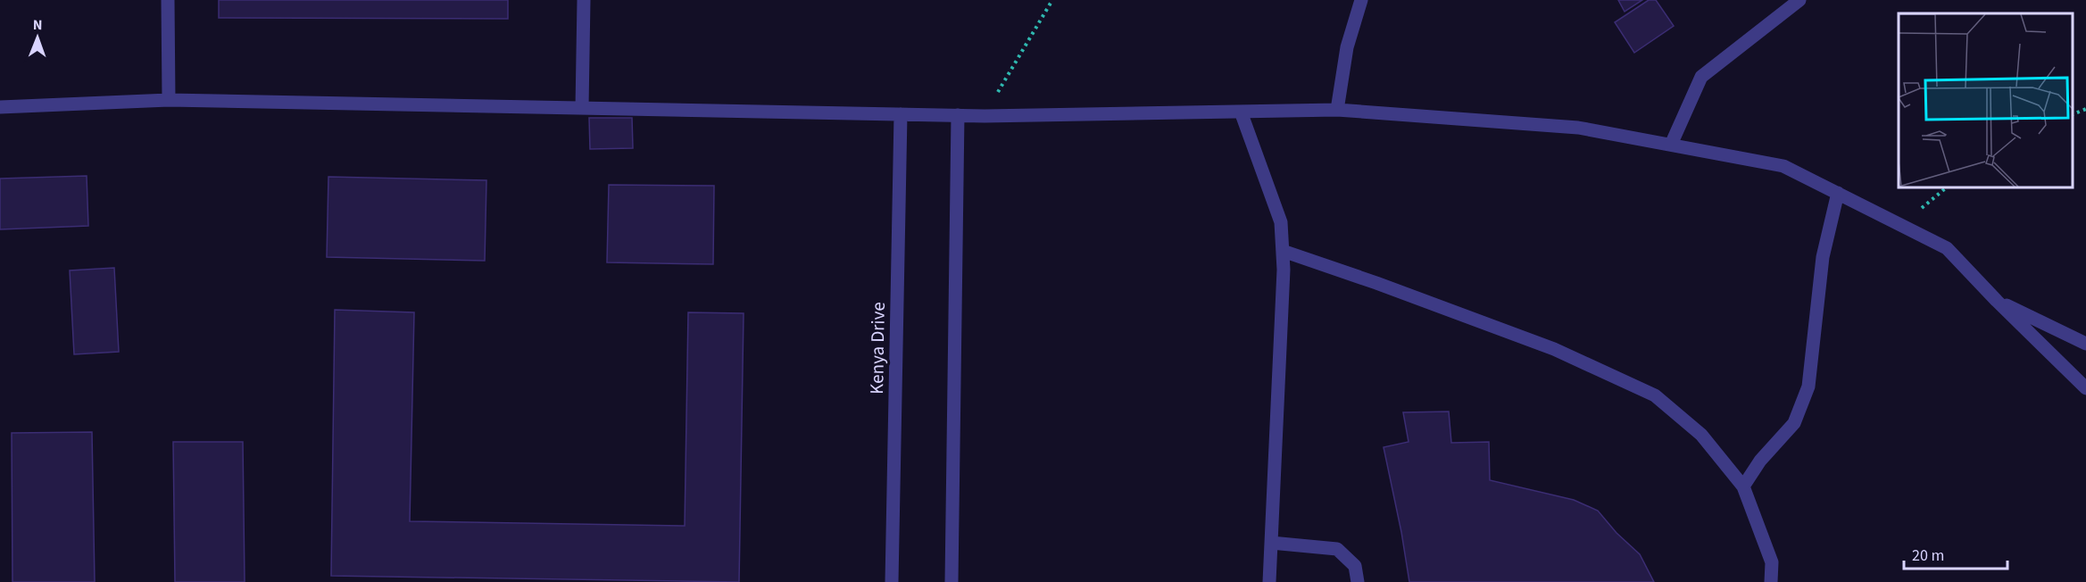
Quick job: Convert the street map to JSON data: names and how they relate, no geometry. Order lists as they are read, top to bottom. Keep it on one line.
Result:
{"streets":{"lane":["Kenya Drive"]},"scale_bar":"20 m","north":"top"}
